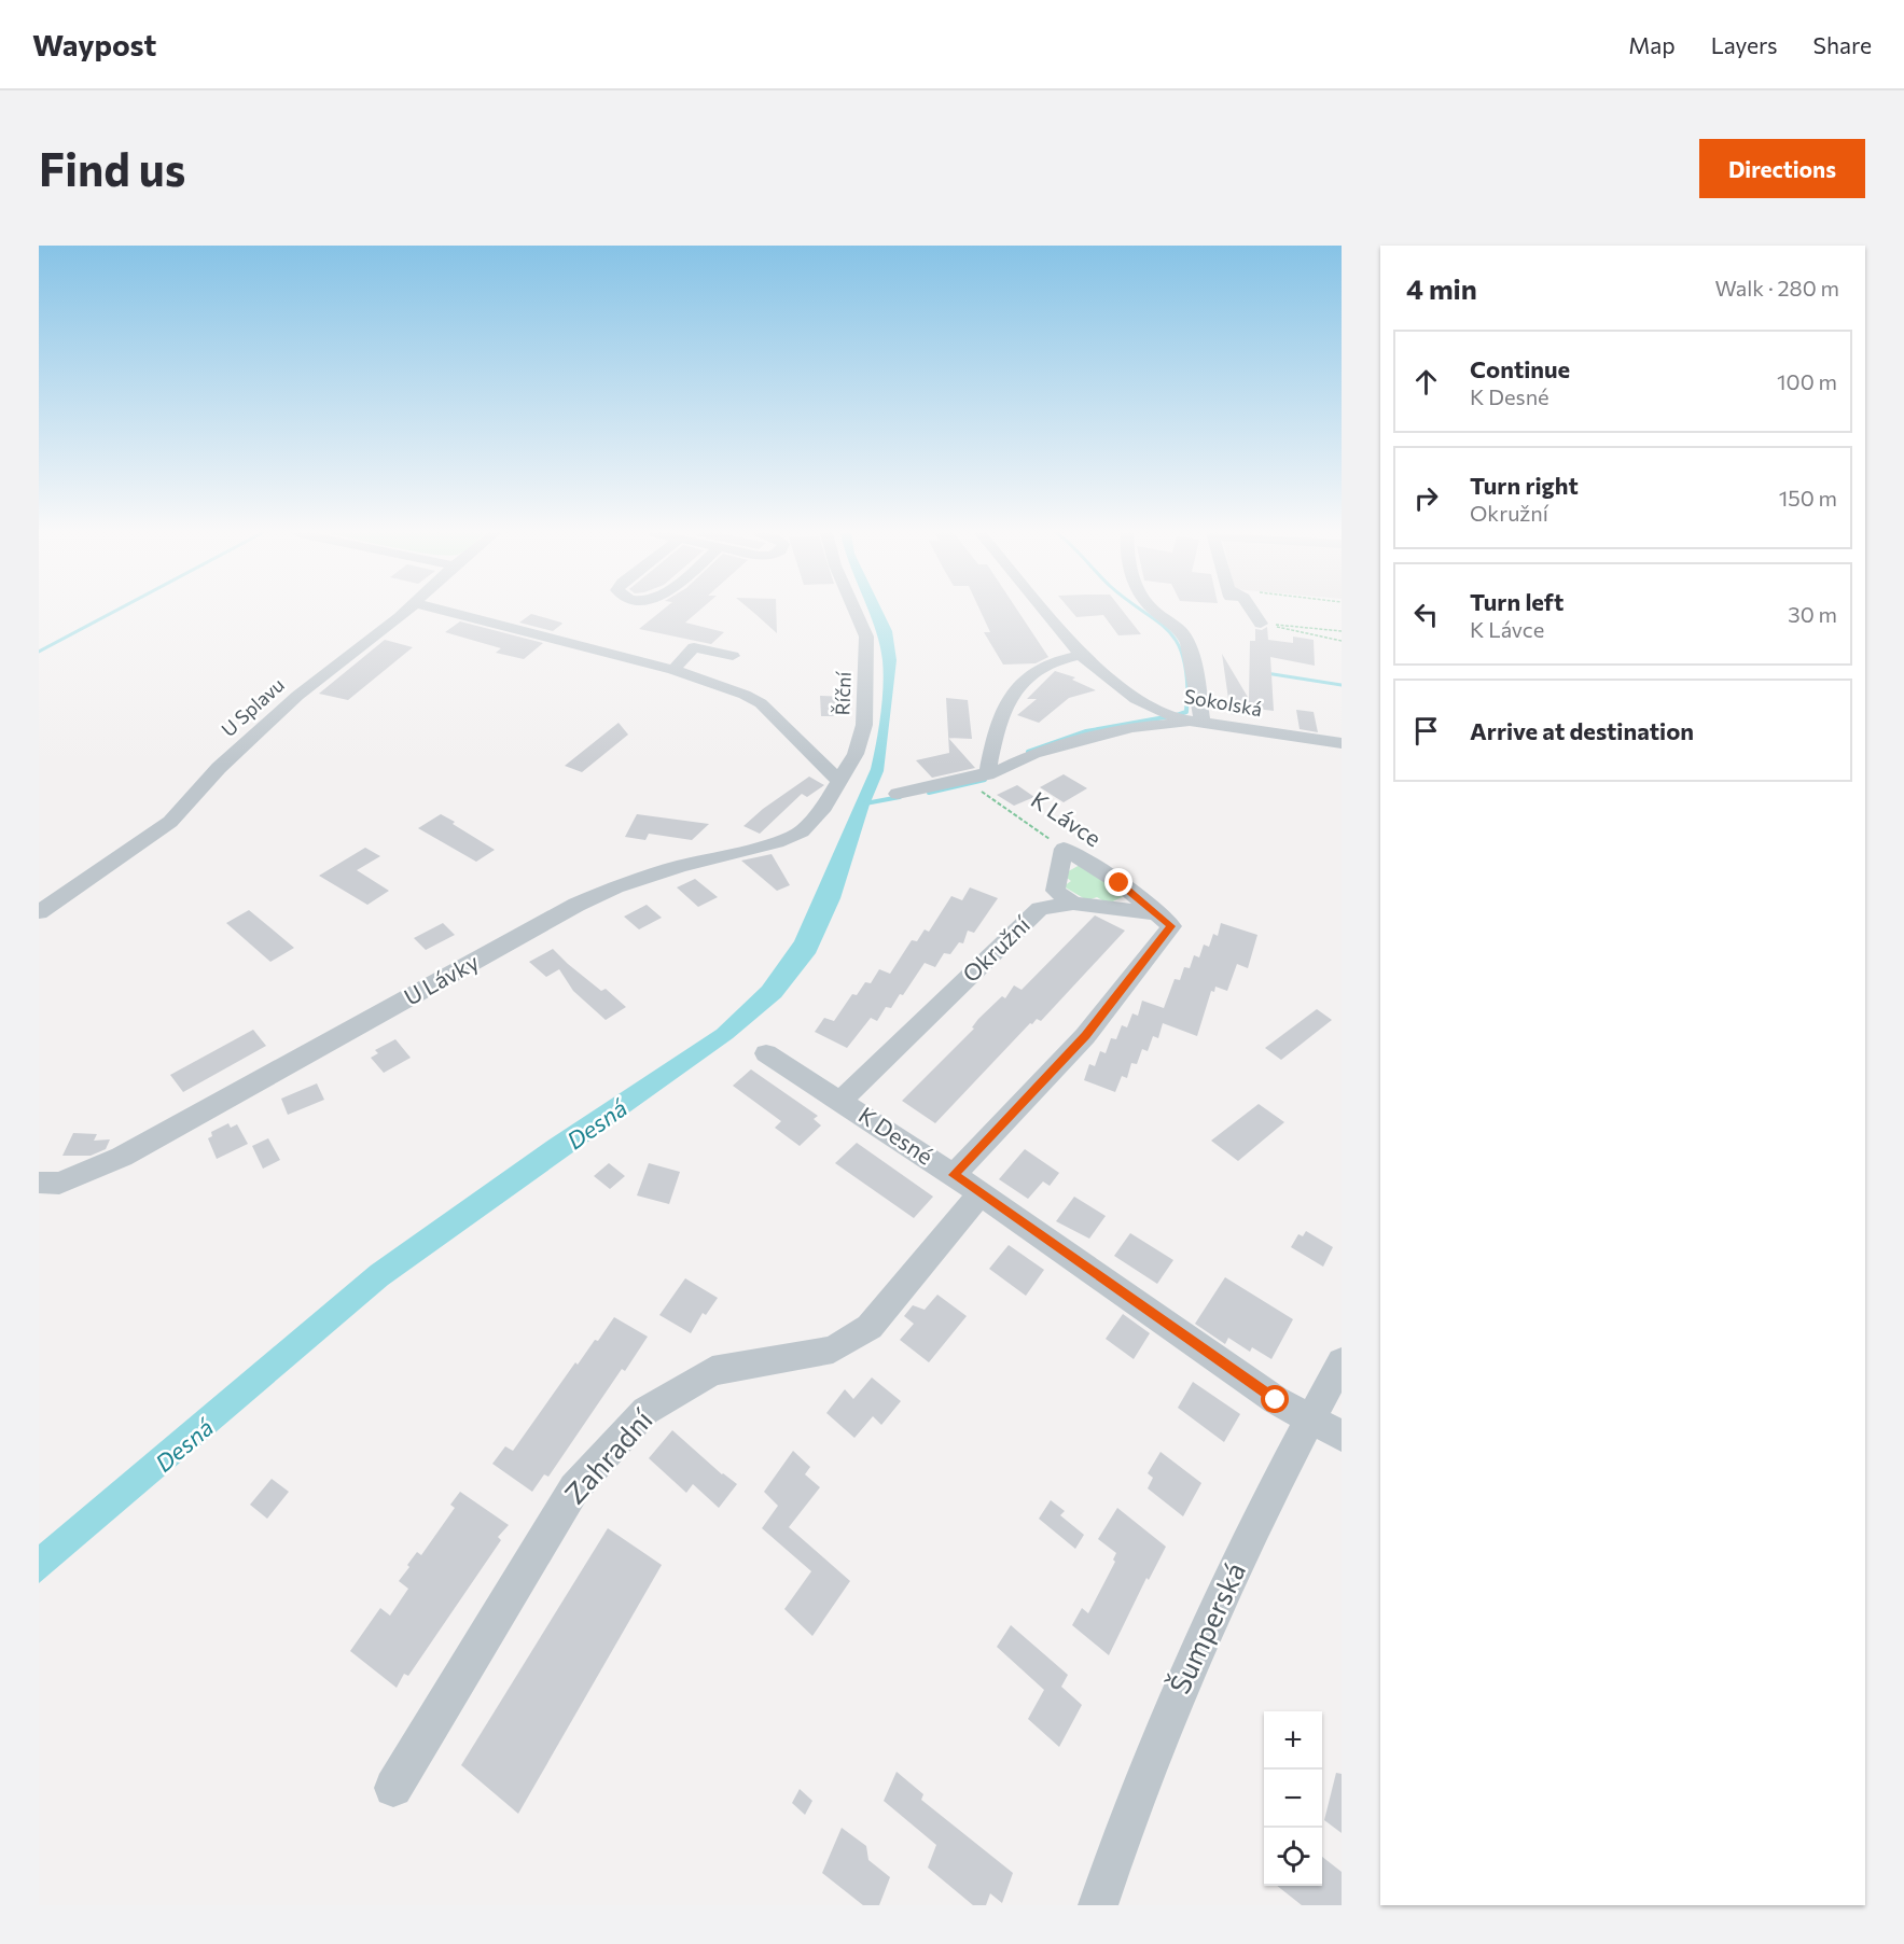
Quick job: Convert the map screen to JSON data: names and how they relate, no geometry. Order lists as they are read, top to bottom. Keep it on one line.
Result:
{"streets":{"street":["Říční","Sokolská","U Splavu","K Lávce","Okružní","U Lávky","K Desné","Zahradní","Šumperská"]},"crossings":[["Říční","U Lávky"],["Sokolská","K Lávce"],["K Lávce","Okružní"],["Okružní","K Desné"],["K Desné","Zahradní"],["K Desné","Šumperská"]],"water":["Desná"],"page":{"header":"Waypost","nav":["Map","Layers","Share"],"buttons":"Directions","title":"Find us","heading":["4 min","Walk · 280 m"],"list":[["Continue","K Desné","100 m"],["Turn right","Okružní","150 m"],["Turn left","K Lávce","30 m"],"Arrive at destination"],"map_buttons":["+","−"]}}
